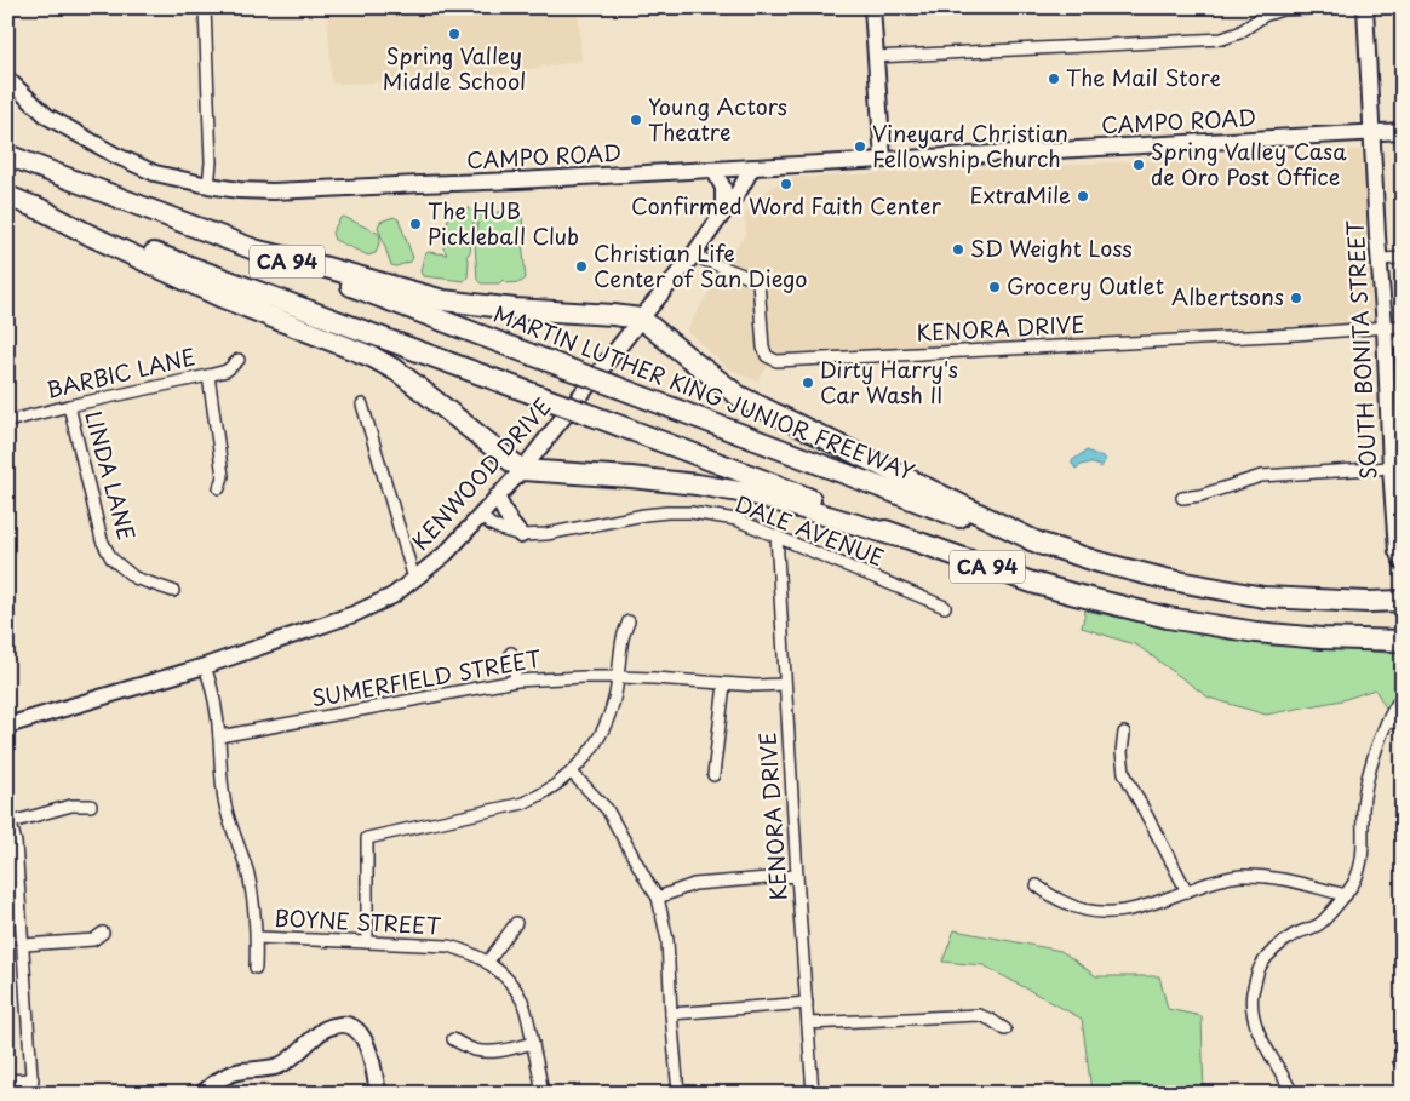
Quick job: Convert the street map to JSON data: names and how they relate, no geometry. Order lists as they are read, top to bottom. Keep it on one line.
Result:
{"streets":{"highway":["CA 94","MARTIN LUTHER KING JUNIOR FREEWAY"],"main road":["CAMPO ROAD","SOUTH BONITA STREET","KENWOOD DRIVE"],"street":["KENORA DRIVE","BARBIC LANE","LINDA LANE","DALE AVENUE","SUMERFIELD STREET","BOYNE STREET"]},"crossings":[["CAMPO ROAD","SOUTH BONITA STREET"],["CAMPO ROAD","KENWOOD DRIVE"],["KENORA DRIVE","SOUTH BONITA STREET"],["KENORA DRIVE","KENWOOD DRIVE"],["KENORA DRIVE","DALE AVENUE"],["KENORA DRIVE","SUMERFIELD STREET"],["BARBIC LANE","LINDA LANE"],["KENWOOD DRIVE","DALE AVENUE"]],"places":["Spring Valley Middle School","The Mail Store","Young Actors Theatre","Vineyard Christian Fellowship Church","Spring Valley Casa de Oro Post Office","Confirmed Word Faith Center","ExtraMile","The HUB Pickleball Club","SD Weight Loss","Christian Life Center of San Diego","Grocery Outlet","Albertsons","Dirty Harry's Car Wash II"]}
